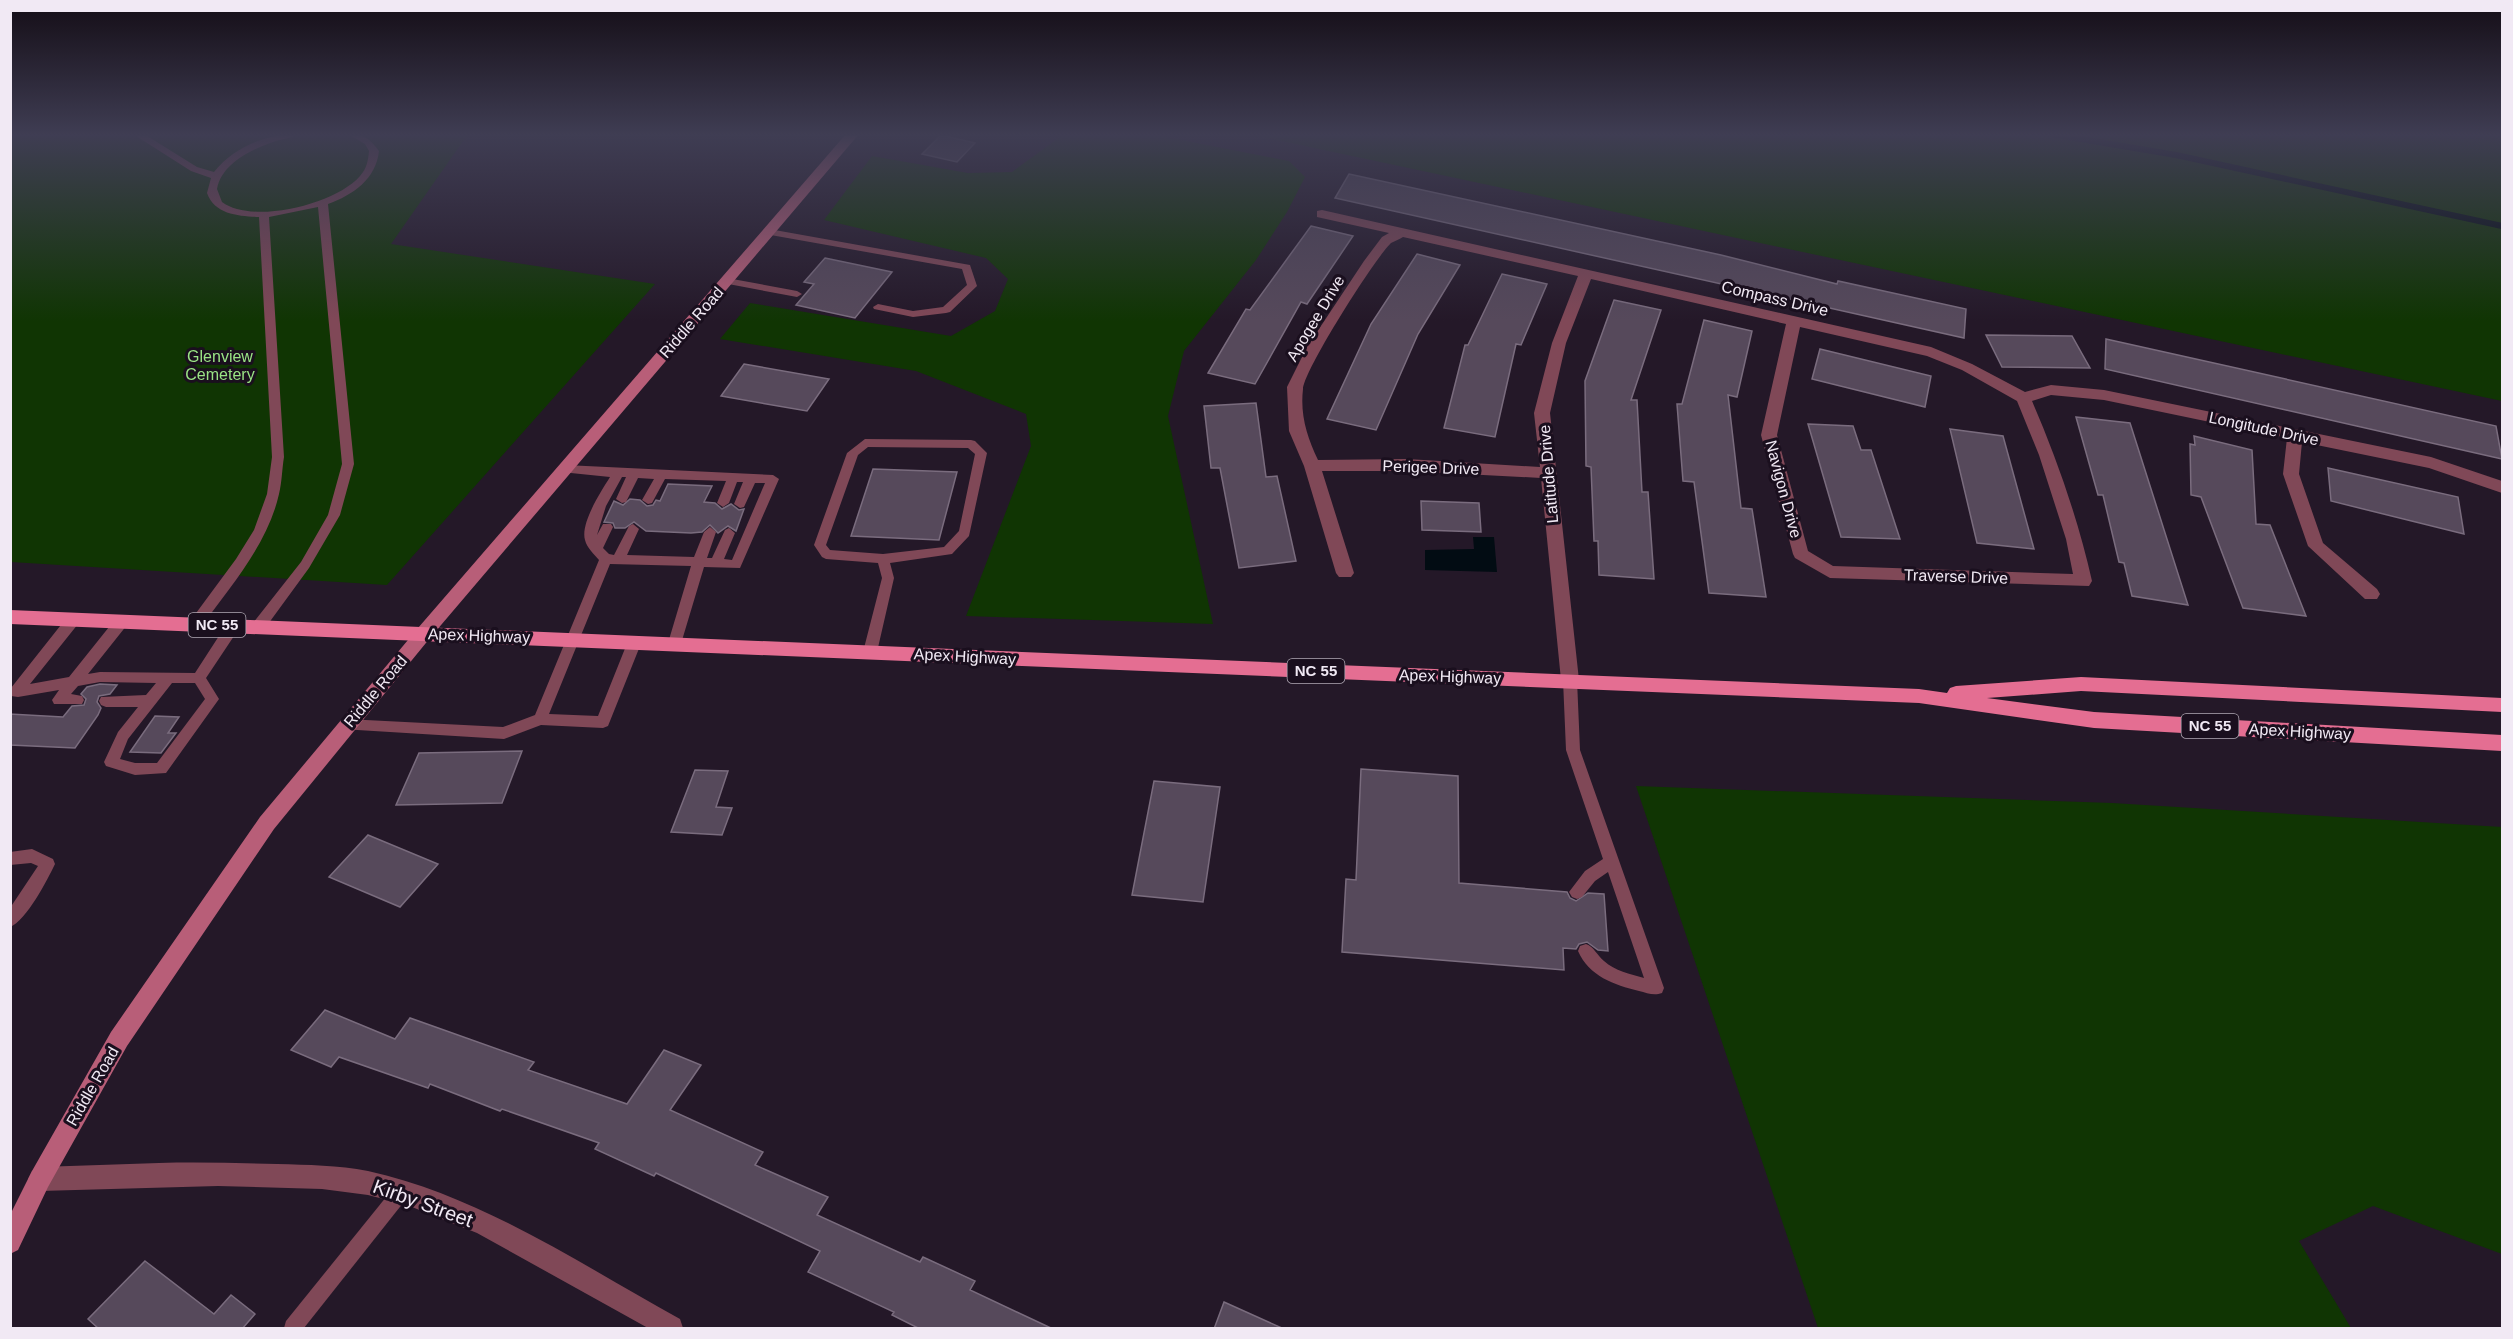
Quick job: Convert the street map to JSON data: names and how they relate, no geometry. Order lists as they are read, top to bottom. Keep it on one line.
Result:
{"streets":{"main road":["Riddle Road","NC 55","Apex Highway"],"street":["Compass Drive","Apogee Drive","Longitude Drive","Perigee Drive","Latitude Drive","Navigon Drive","Traverse Drive","Kirby Street"]},"crossings":[["Compass Drive","Apogee Drive"],["Compass Drive","Longitude Drive"],["Compass Drive","Latitude Drive"],["Compass Drive","Navigon Drive"],["Compass Drive","Traverse Drive"],["Apogee Drive","Perigee Drive"],["Riddle Road","Apex Highway"],["Riddle Road","Kirby Street"],["Longitude Drive","Traverse Drive"],["Perigee Drive","Latitude Drive"],["Latitude Drive","Apex Highway"],["Navigon Drive","Traverse Drive"]],"parks":["Glenview Cemetery"]}
